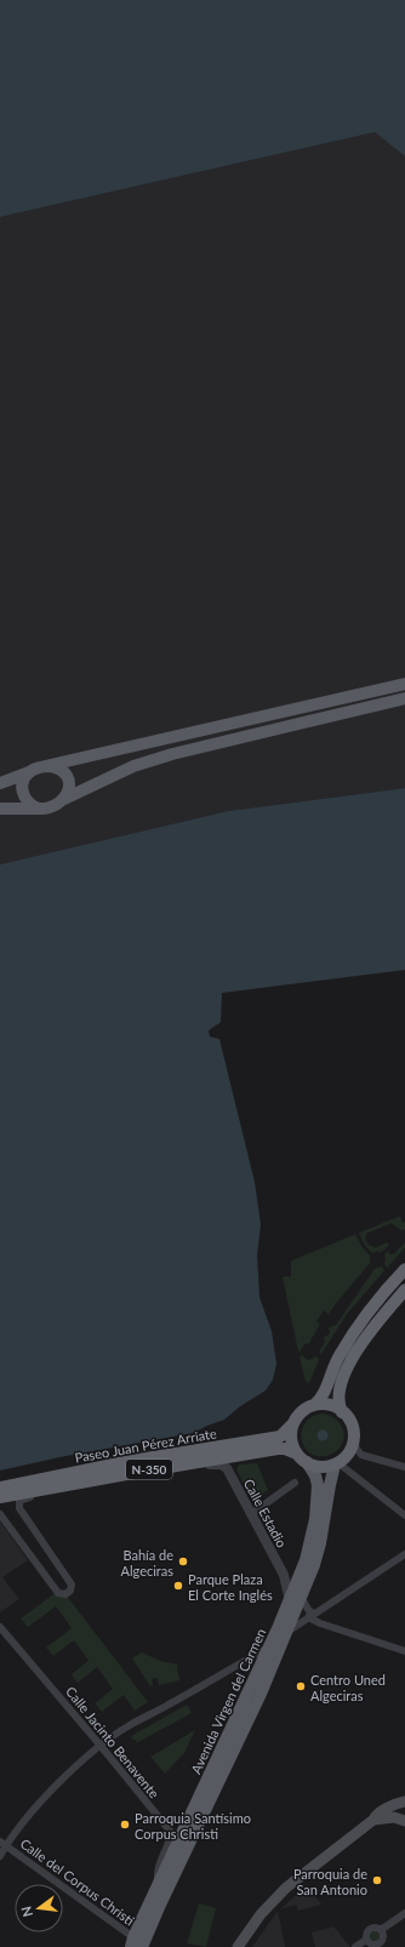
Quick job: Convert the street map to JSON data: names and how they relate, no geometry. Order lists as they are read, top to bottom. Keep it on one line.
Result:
{"streets":{"highway":["Paseo Juan Pérez Arriate","N-350"],"main road":["Avenida Virgen del Carmen"],"street":["Calle Estadio","Calle Jacinto Benavente","Calle del Corpus Christi"]},"crossings":[["Paseo Juan Pérez Arriate","N-350"],["Paseo Juan Pérez Arriate","Calle Estadio"],["Paseo Juan Pérez Arriate","Avenida Virgen del Carmen"],["N-350","Avenida Virgen del Carmen"],["Calle Estadio","Avenida Virgen del Carmen"],["Avenida Virgen del Carmen","Calle Jacinto Benavente"],["Avenida Virgen del Carmen","Calle del Corpus Christi"]],"places":["Bahía de Algeciras","Parque Plaza El Corte Inglés","Centro Uned Algeciras","Parroquia Santísimo Corpus Christi","Parroquia de San Antonio"],"north":"left"}
